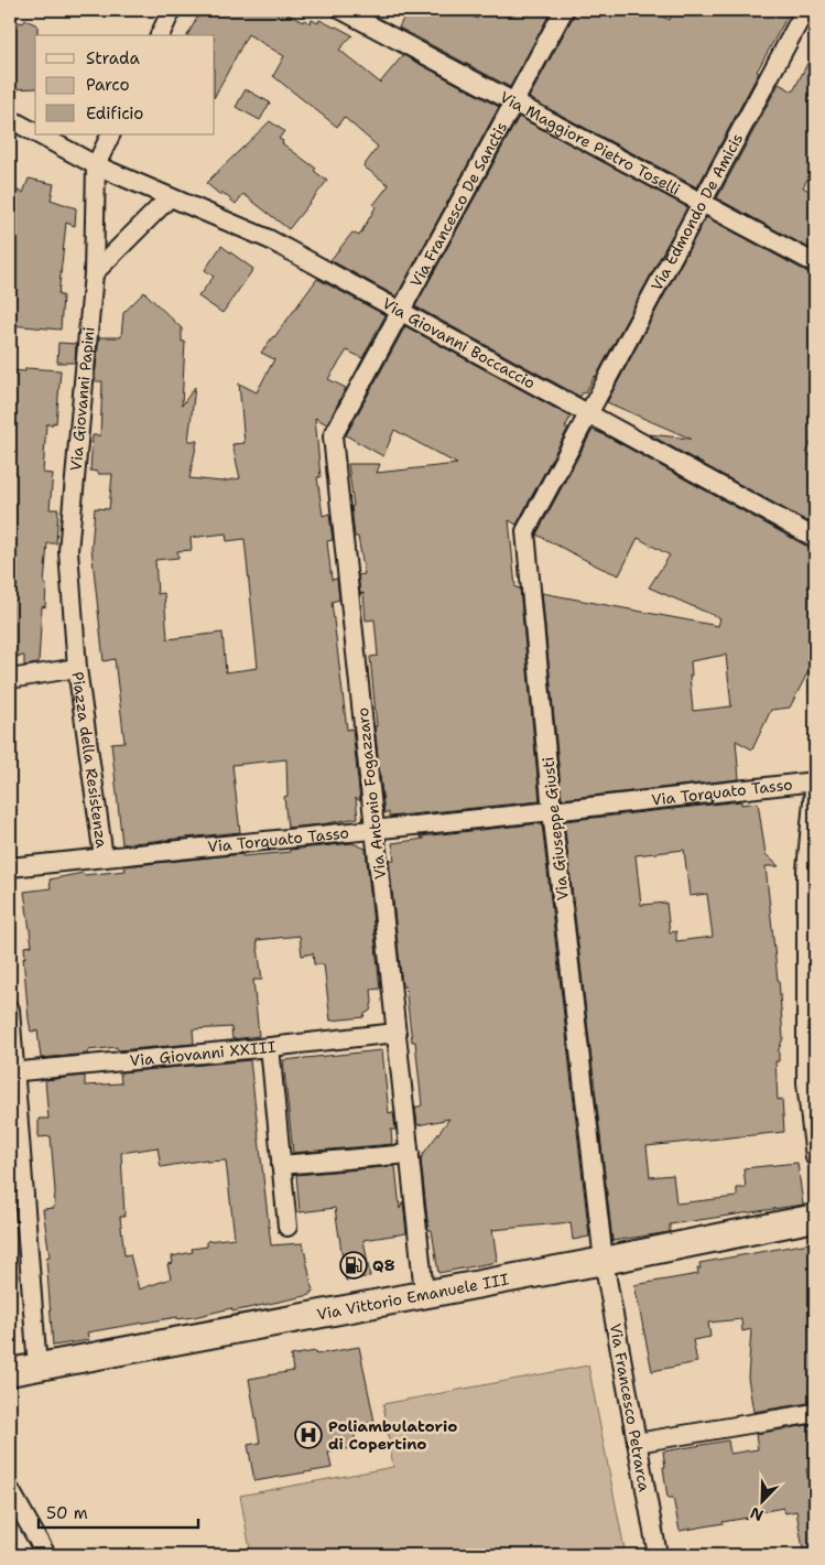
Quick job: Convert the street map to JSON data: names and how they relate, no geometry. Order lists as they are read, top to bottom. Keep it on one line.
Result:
{"streets":{"street":["Via Maggiore Pietro Toselli","Via Francesco De Sanctis","Via Edmondo De Amicis","Via Giovanni Boccaccio","Via Giovanni Papini","Piazza della Resistenza","Via Torquato Tasso","Via Antonio Fogazzaro","Via Giuseppe Giusti","Via Giovanni XXIII","Via Vittorio Emanuele III","Via Francesco Petrarca"]},"crossings":[["Via Maggiore Pietro Toselli","Via Francesco De Sanctis"],["Via Maggiore Pietro Toselli","Via Edmondo De Amicis"],["Via Francesco De Sanctis","Via Giovanni Boccaccio"],["Via Francesco De Sanctis","Via Antonio Fogazzaro"],["Via Edmondo De Amicis","Via Giovanni Boccaccio"],["Via Edmondo De Amicis","Via Giuseppe Giusti"],["Via Giovanni Boccaccio","Via Giovanni Papini"],["Via Giovanni Boccaccio","Via Antonio Fogazzaro"],["Via Giovanni Boccaccio","Via Giuseppe Giusti"],["Via Giovanni Papini","Piazza della Resistenza"],["Piazza della Resistenza","Via Torquato Tasso"],["Via Torquato Tasso","Via Antonio Fogazzaro"],["Via Torquato Tasso","Via Giuseppe Giusti"],["Via Antonio Fogazzaro","Via Giovanni XXIII"],["Via Antonio Fogazzaro","Via Vittorio Emanuele III"],["Via Giuseppe Giusti","Via Vittorio Emanuele III"],["Via Giuseppe Giusti","Via Francesco Petrarca"],["Via Vittorio Emanuele III","Via Francesco Petrarca"]],"places":{"fuel station":["Q8"],"hospital":["Poliambulatorio di Copertino"]},"legend":["Strada","Parco","Edificio"],"scale_bar":"50 m","north":"bottom left"}
